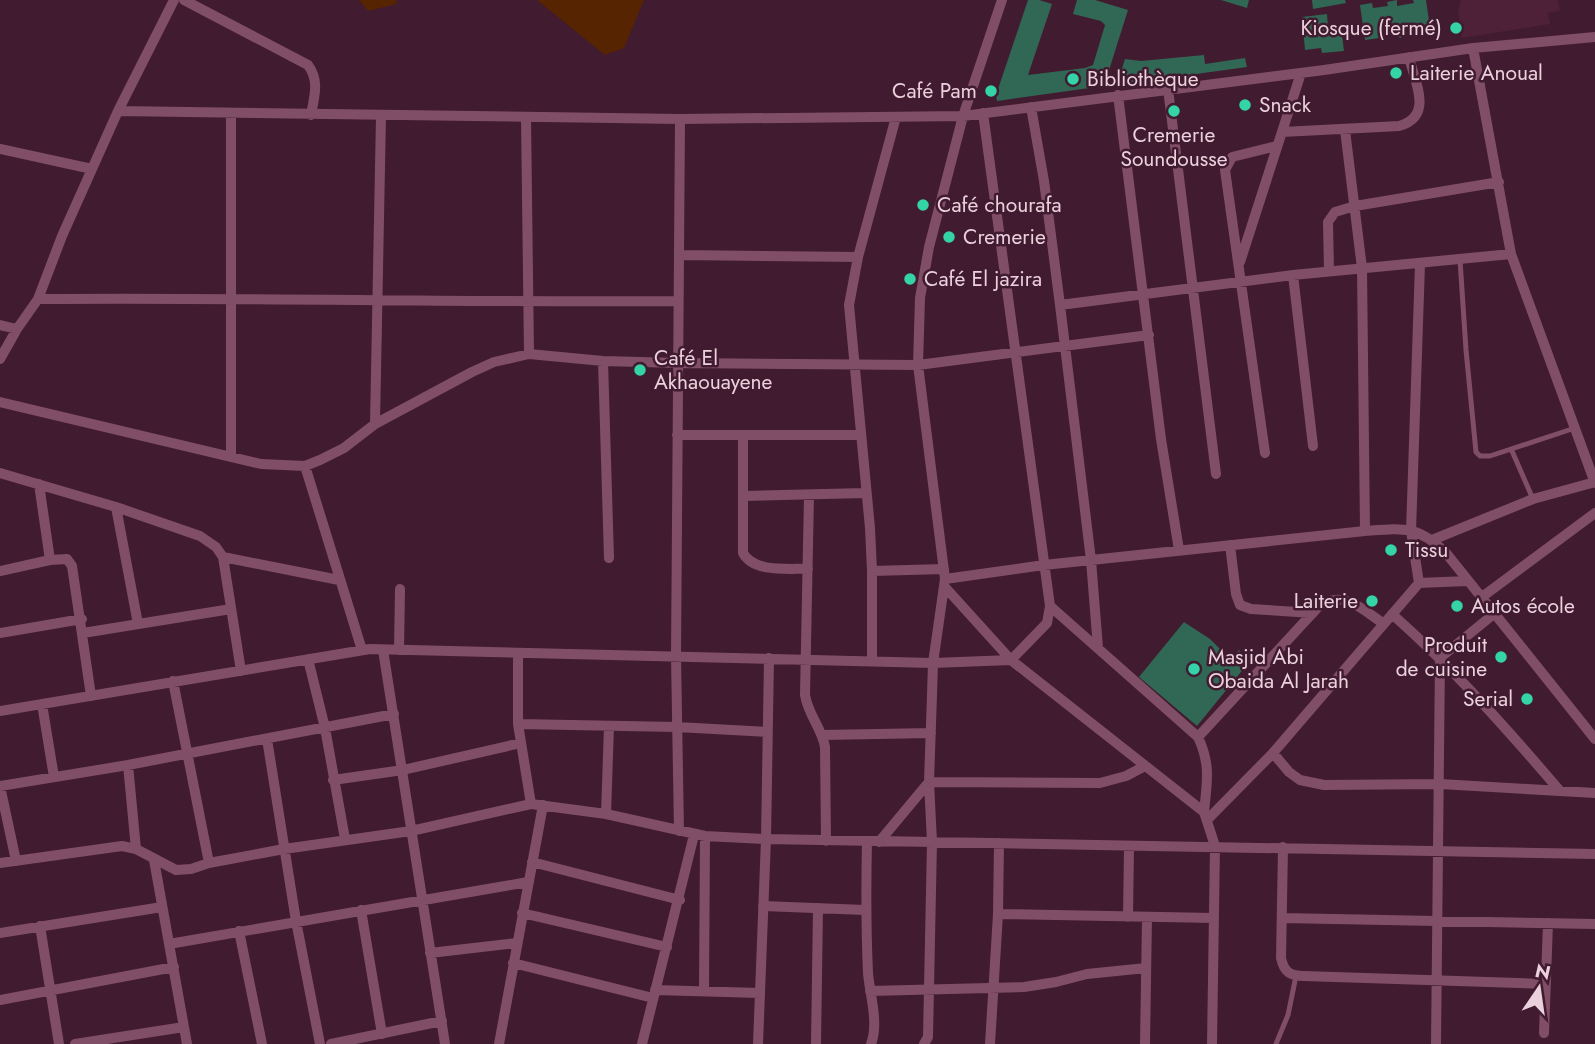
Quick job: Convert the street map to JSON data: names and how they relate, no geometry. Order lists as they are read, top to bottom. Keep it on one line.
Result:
{"places":["Kiosque (fermé)","Laiterie Anoual","Bibliothèque","Café Pam","Snack","Cremerie Soundousse","Café chourafa","Cremerie","Café El jazira","Café El Akhaouayene","Tissu","Laiterie","Autos école","Produit de cuisine","Masjid Abi Obaida Al Jarah","Serial"],"north":"top"}
